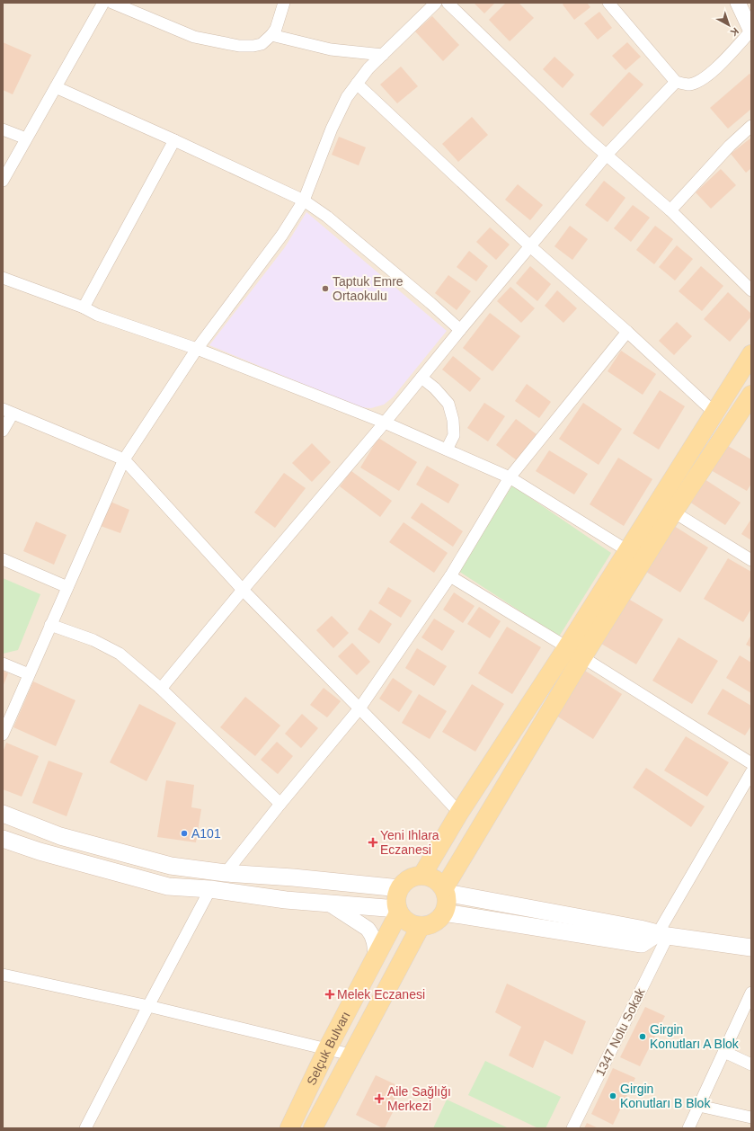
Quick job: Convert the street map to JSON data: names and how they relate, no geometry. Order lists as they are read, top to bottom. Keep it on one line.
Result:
{"streets":{"main road":["Selçuk Bulvarı"],"street":["1347 Nolu Sokak"]},"places":{"other":["Taptuk Emre Ortaokulu","A101","Girgin Konutları A Blok","Girgin Konutları B Blok"],"health":["Yeni Ihlara Eczanesi","Melek Eczanesi","Aile Sağlığı Merkezi"]},"north":"bottom right"}
